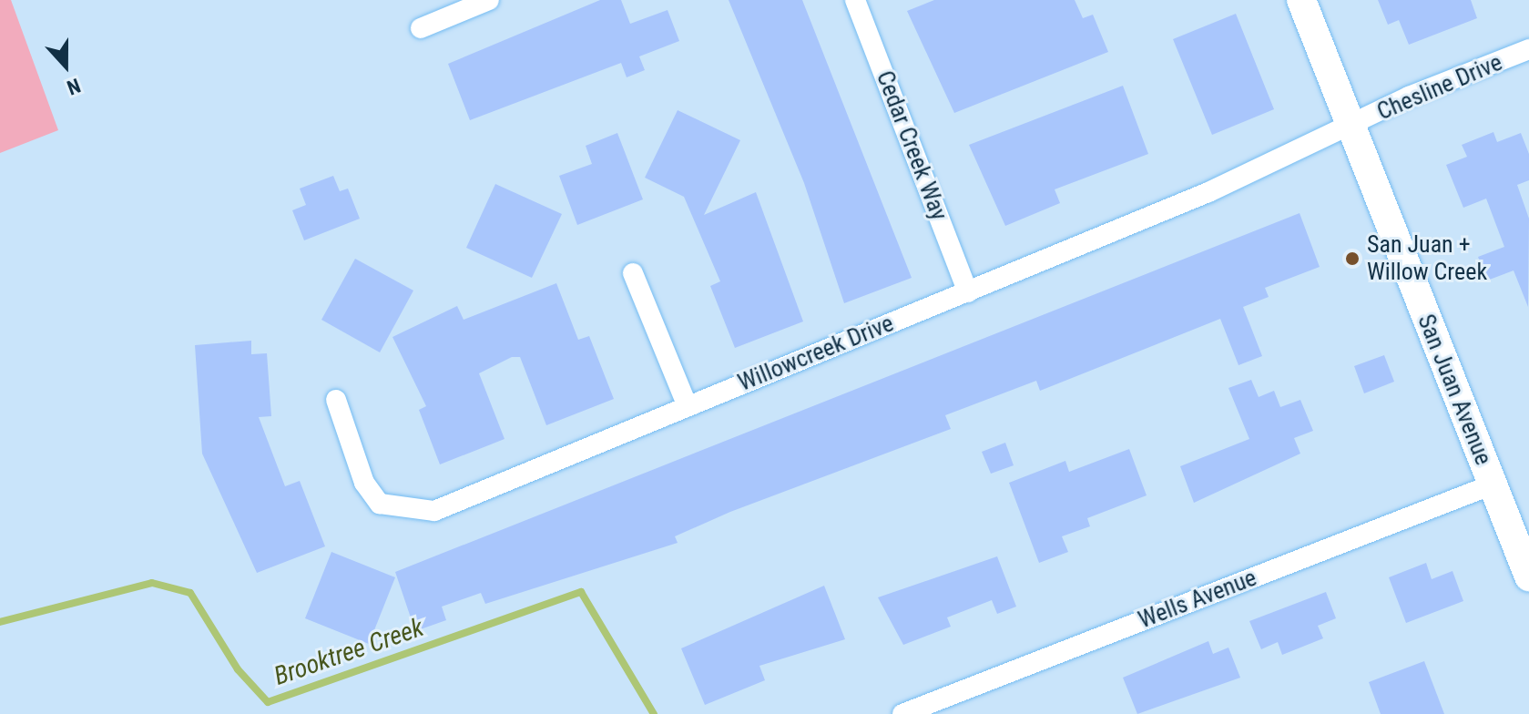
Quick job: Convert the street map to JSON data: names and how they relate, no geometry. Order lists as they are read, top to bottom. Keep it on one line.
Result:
{"streets":{"main road":["San Juan Avenue"],"street":["Chesline Drive","Cedar Creek Way","Willowcreek Drive","Wells Avenue"]},"crossings":[["Chesline Drive","Willowcreek Drive"],["Chesline Drive","San Juan Avenue"],["Cedar Creek Way","Willowcreek Drive"],["Willowcreek Drive","San Juan Avenue"],["San Juan Avenue","Wells Avenue"]],"water":["Brooktree Creek"],"places":["San Juan + Willow Creek"],"north":"bottom"}
